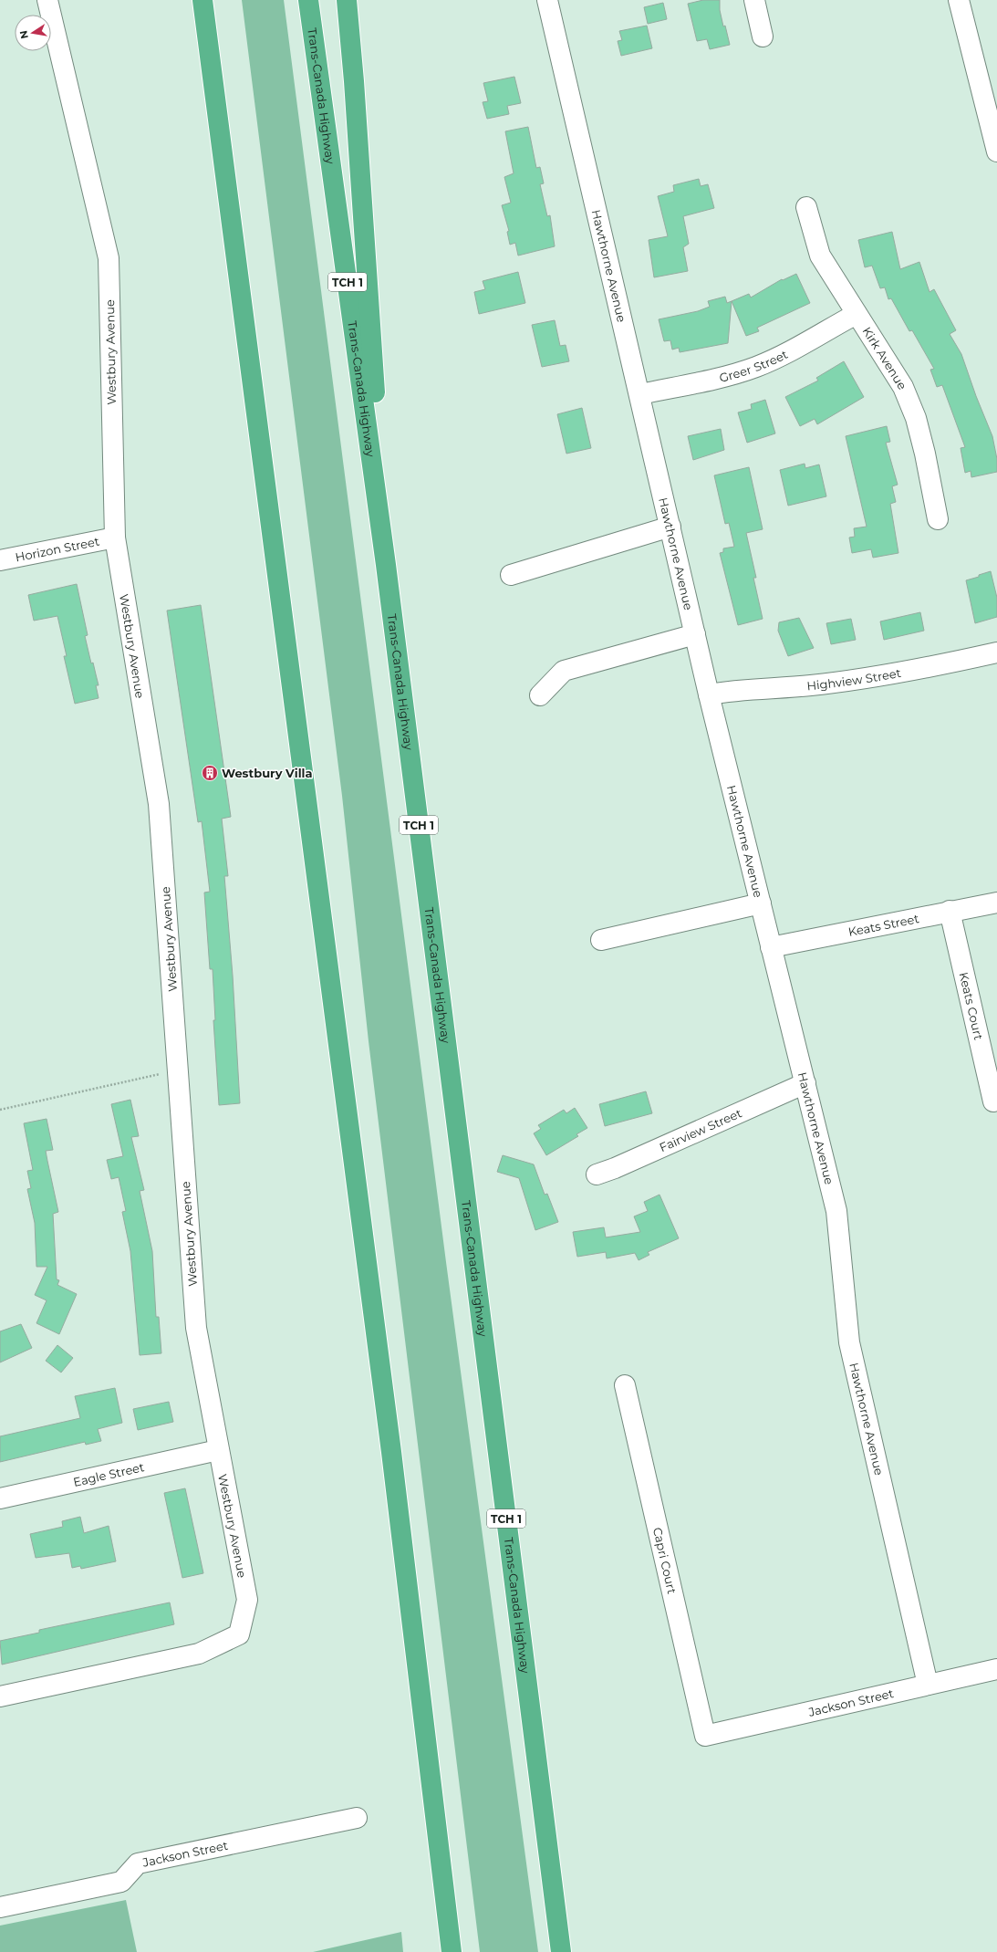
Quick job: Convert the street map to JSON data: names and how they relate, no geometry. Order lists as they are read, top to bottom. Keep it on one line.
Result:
{"streets":{"highway":["Trans-Canada Highway","TCH 1"],"street":["Hawthorne Avenue","Westbury Avenue","Kirk Avenue","Greer Street","Horizon Street","Highview Street","Keats Street","Keats Court","Fairview Street","Eagle Street","Capri Court","Jackson Street"]},"crossings":[["Hawthorne Avenue","Greer Street"],["Hawthorne Avenue","Highview Street"],["Hawthorne Avenue","Keats Street"],["Hawthorne Avenue","Fairview Street"],["Hawthorne Avenue","Jackson Street"],["Westbury Avenue","Horizon Street"],["Westbury Avenue","Eagle Street"],["Kirk Avenue","Greer Street"],["Keats Street","Keats Court"],["Capri Court","Jackson Street"]],"places":{"building":["Westbury Villa"]},"north":"left"}
